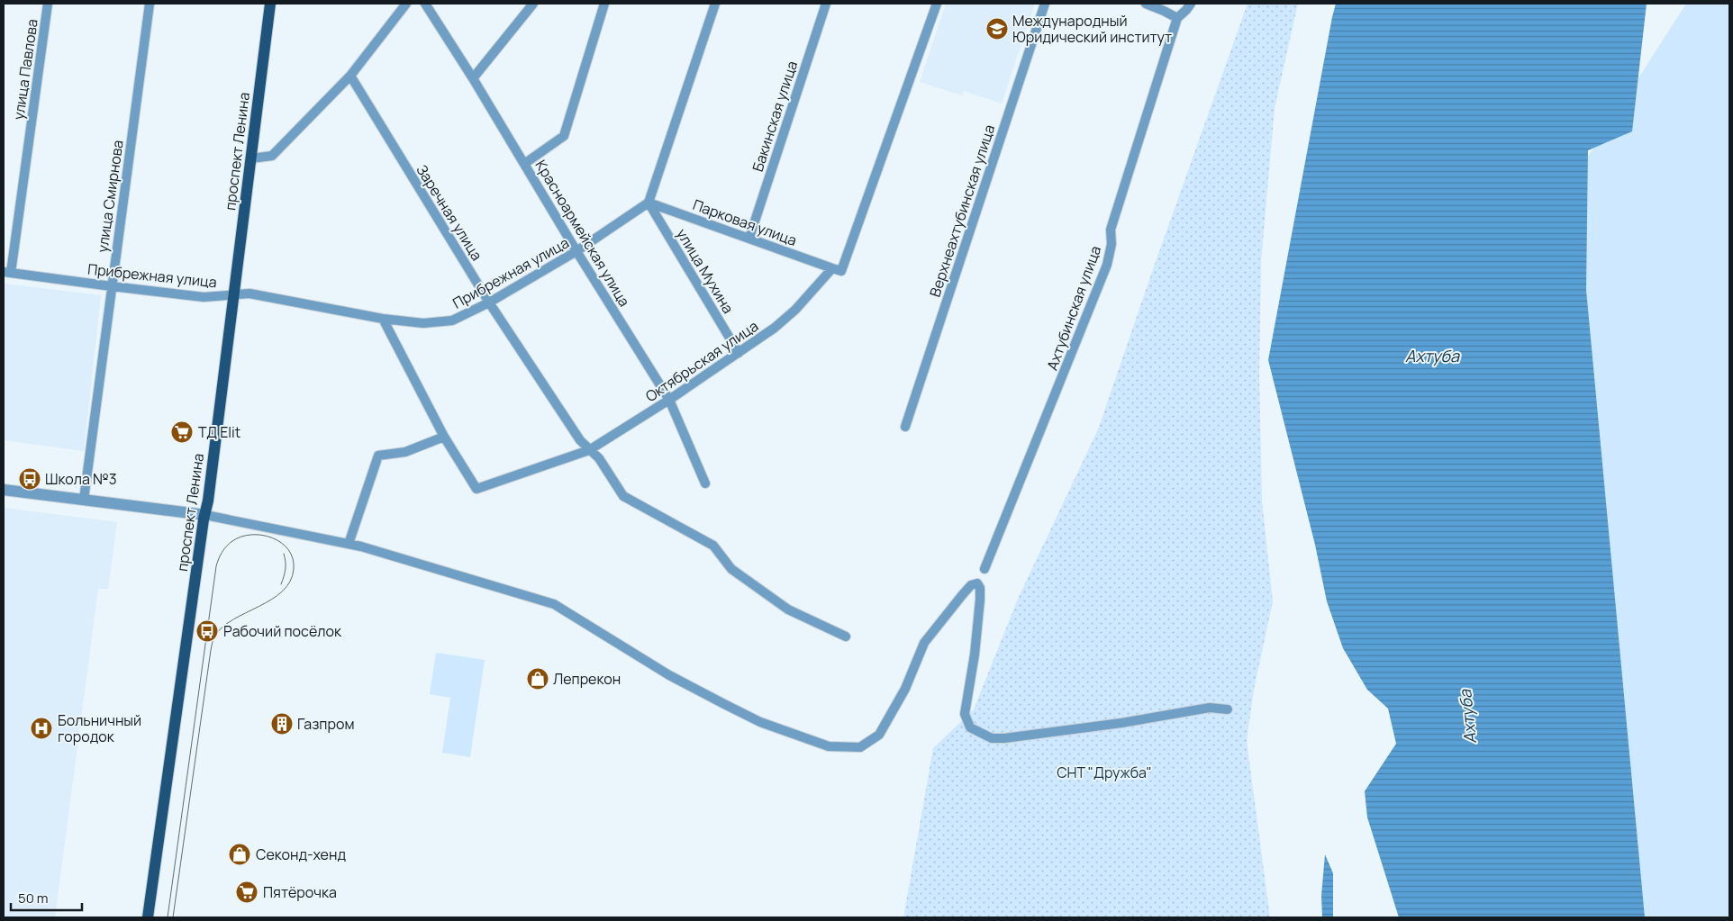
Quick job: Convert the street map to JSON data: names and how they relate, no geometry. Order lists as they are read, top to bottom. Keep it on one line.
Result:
{"streets":{"main road":["проспект Ленина"],"street":["улица Павлова","Бакинская улица","улица Смирнова","Верхнеахтубинская улица","Заречная улица","Парковая улица","Красноармейская улица","улица Мухина","Прибрежная улица","Ахтубинская улица","Октябрьская улица"]},"crossings":[["улица Павлова","Прибрежная улица"],["Бакинская улица","Парковая улица"],["проспект Ленина","Прибрежная улица"],["улица Смирнова","Прибрежная улица"],["Заречная улица","Прибрежная улица"],["Заречная улица","Октябрьская улица"],["Парковая улица","улица Мухина"],["Парковая улица","Прибрежная улица"],["Парковая улица","Октябрьская улица"],["Красноармейская улица","Прибрежная улица"],["Красноармейская улица","Октябрьская улица"],["улица Мухина","Прибрежная улица"],["улица Мухина","Октябрьская улица"],["Прибрежная улица","Октябрьская улица"]],"water":["Ахтуба"],"parks":["СНТ \"Дружба\""],"places":{"school or university":["Международный Юридический институт"],"supermarket":["ТД Elit","Пятёрочка"],"bus stop":["Школа №3","Рабочий посёлок"],"shop":["Лепрекон","Секонд-хенд"],"building":["Газпром"],"hospital":["Больничный городок"]},"scale_bar":"50 m"}
